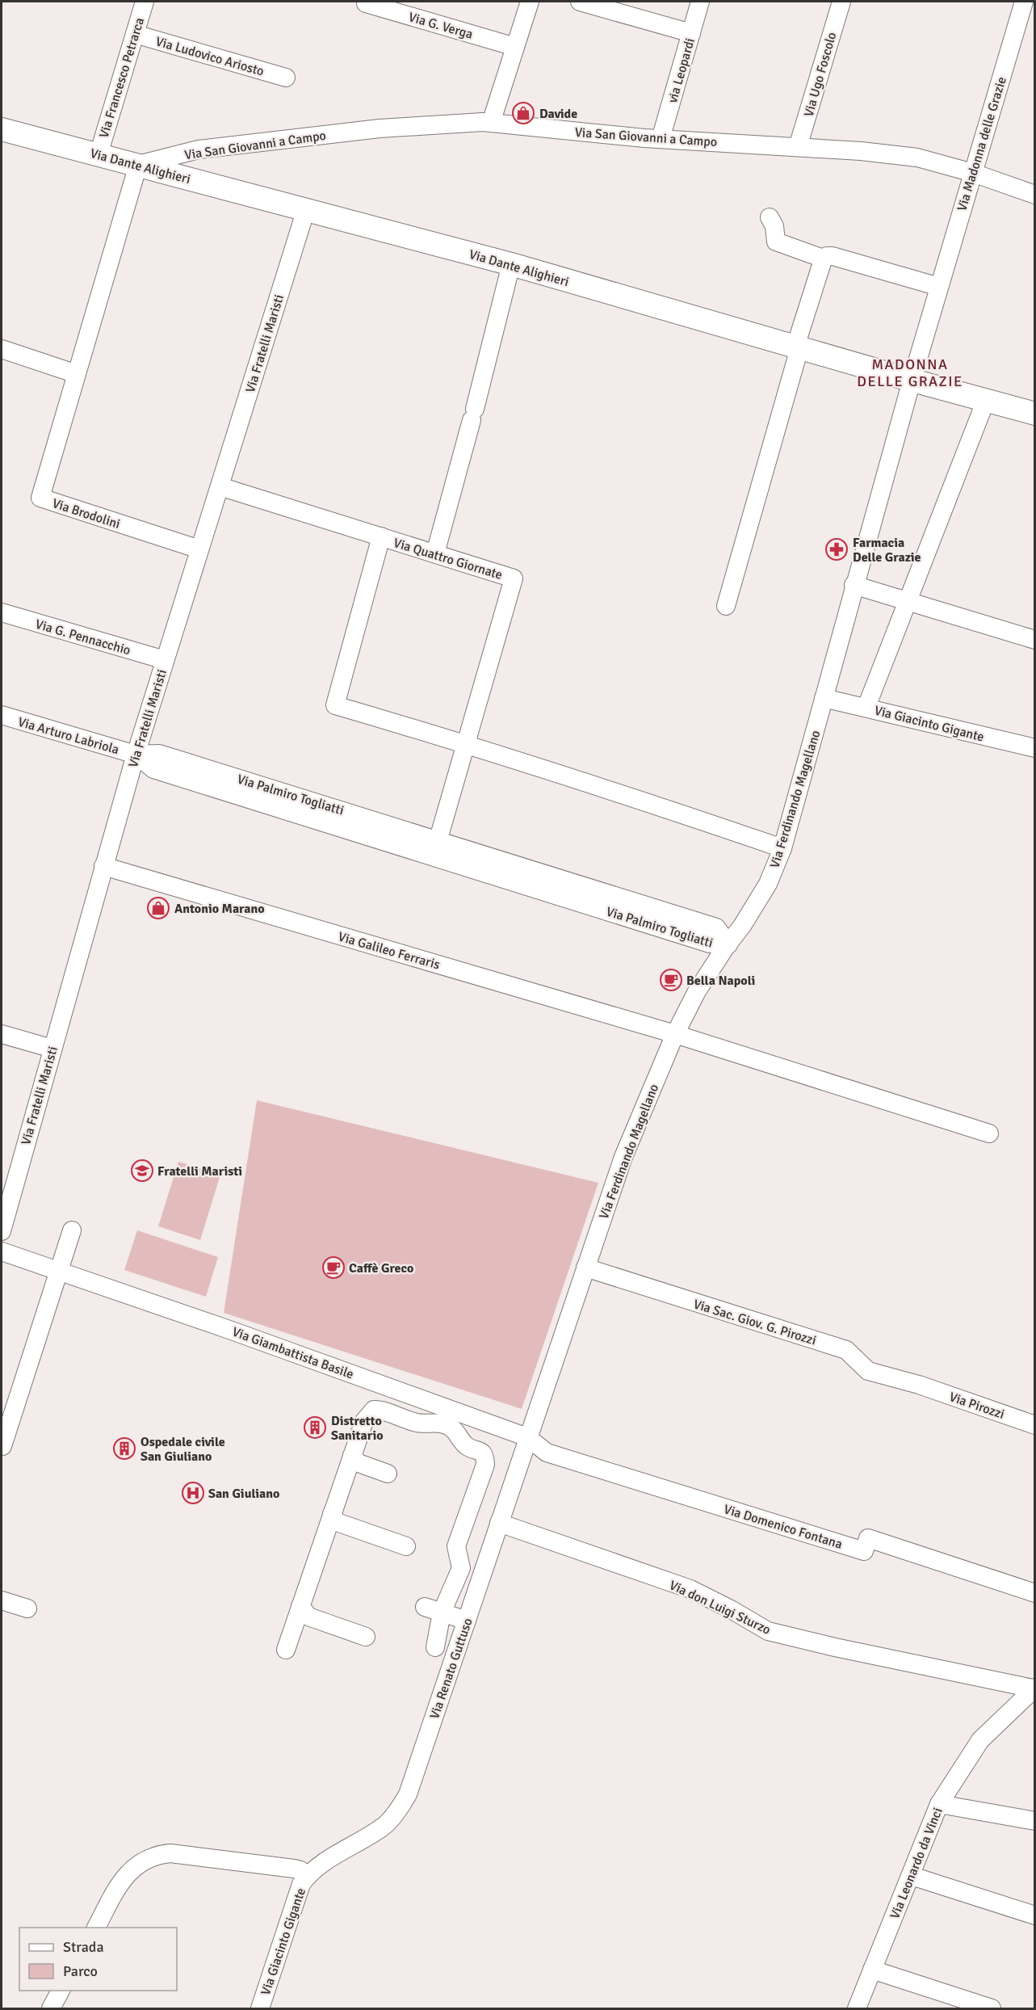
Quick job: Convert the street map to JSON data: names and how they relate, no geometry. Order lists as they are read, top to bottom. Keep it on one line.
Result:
{"streets":{"main road":["Via Dante Alighieri"],"street":["Via G. Verga","Via Ludovico Ariosto","via Leopardi","Via Ugo Foscolo","Via Francesco Petrarca","Via San Giovanni a Campo","Via Madonna delle Grazie","Via Fratelli Maristi","Via Brodolini","Via Quattro Giornate","Via G. Pennacchio","Via Giacinto Gigante","Via Arturo Labriola","Via Palmiro Togliatti","Via Ferdinando Magellano","Via Galileo Ferraris","Via Sac. Giov. G. Pirozzi","Via Giambattista Basile","Via Pirozzi","Via Domenico Fontana","Via don Luigi Sturzo","Via Renato Guttuso","Via Leonardo da Vinci"]},"crossings":[["Via Ludovico Ariosto","Via Francesco Petrarca"],["via Leopardi","Via San Giovanni a Campo"],["Via Ugo Foscolo","Via San Giovanni a Campo"],["Via Francesco Petrarca","Via Dante Alighieri"],["Via San Giovanni a Campo","Via Madonna delle Grazie"],["Via San Giovanni a Campo","Via Dante Alighieri"],["Via Madonna delle Grazie","Via Dante Alighieri"],["Via Madonna delle Grazie","Via Ferdinando Magellano"],["Via Dante Alighieri","Via Fratelli Maristi"],["Via Dante Alighieri","Via Ferdinando Magellano"],["Via Fratelli Maristi","Via Brodolini"],["Via Fratelli Maristi","Via Quattro Giornate"],["Via Fratelli Maristi","Via G. Pennacchio"],["Via Fratelli Maristi","Via Arturo Labriola"],["Via Fratelli Maristi","Via Palmiro Togliatti"],["Via Fratelli Maristi","Via Galileo Ferraris"],["Via Quattro Giornate","Via Palmiro Togliatti"],["Via Giacinto Gigante","Via Ferdinando Magellano"],["Via Giacinto Gigante","Via Renato Guttuso"],["Via Arturo Labriola","Via Palmiro Togliatti"],["Via Palmiro Togliatti","Via Ferdinando Magellano"],["Via Ferdinando Magellano","Via Galileo Ferraris"],["Via Ferdinando Magellano","Via Sac. Giov. G. Pirozzi"],["Via Ferdinando Magellano","Via Giambattista Basile"],["Via Ferdinando Magellano","Via Domenico Fontana"],["Via Ferdinando Magellano","Via Renato Guttuso"],["Via Sac. Giov. G. Pirozzi","Via Pirozzi"],["Via Giambattista Basile","Via Domenico Fontana"],["Via Giambattista Basile","Via Renato Guttuso"],["Via Domenico Fontana","Via Renato Guttuso"],["Via don Luigi Sturzo","Via Renato Guttuso"],["Via don Luigi Sturzo","Via Leonardo da Vinci"]],"districts":["MADONNA DELLE GRAZIE"],"places":{"shop":["Davide","Antonio Marano"],"pharmacy":["Farmacia Delle Grazie"],"cafe":["Bella Napoli","Caffè Greco"],"school or university":["Fratelli Maristi"],"building":["Distretto Sanitario","Ospedale civile San Giuliano"],"hospital":["San Giuliano"]},"legend":["Strada","Parco"]}
